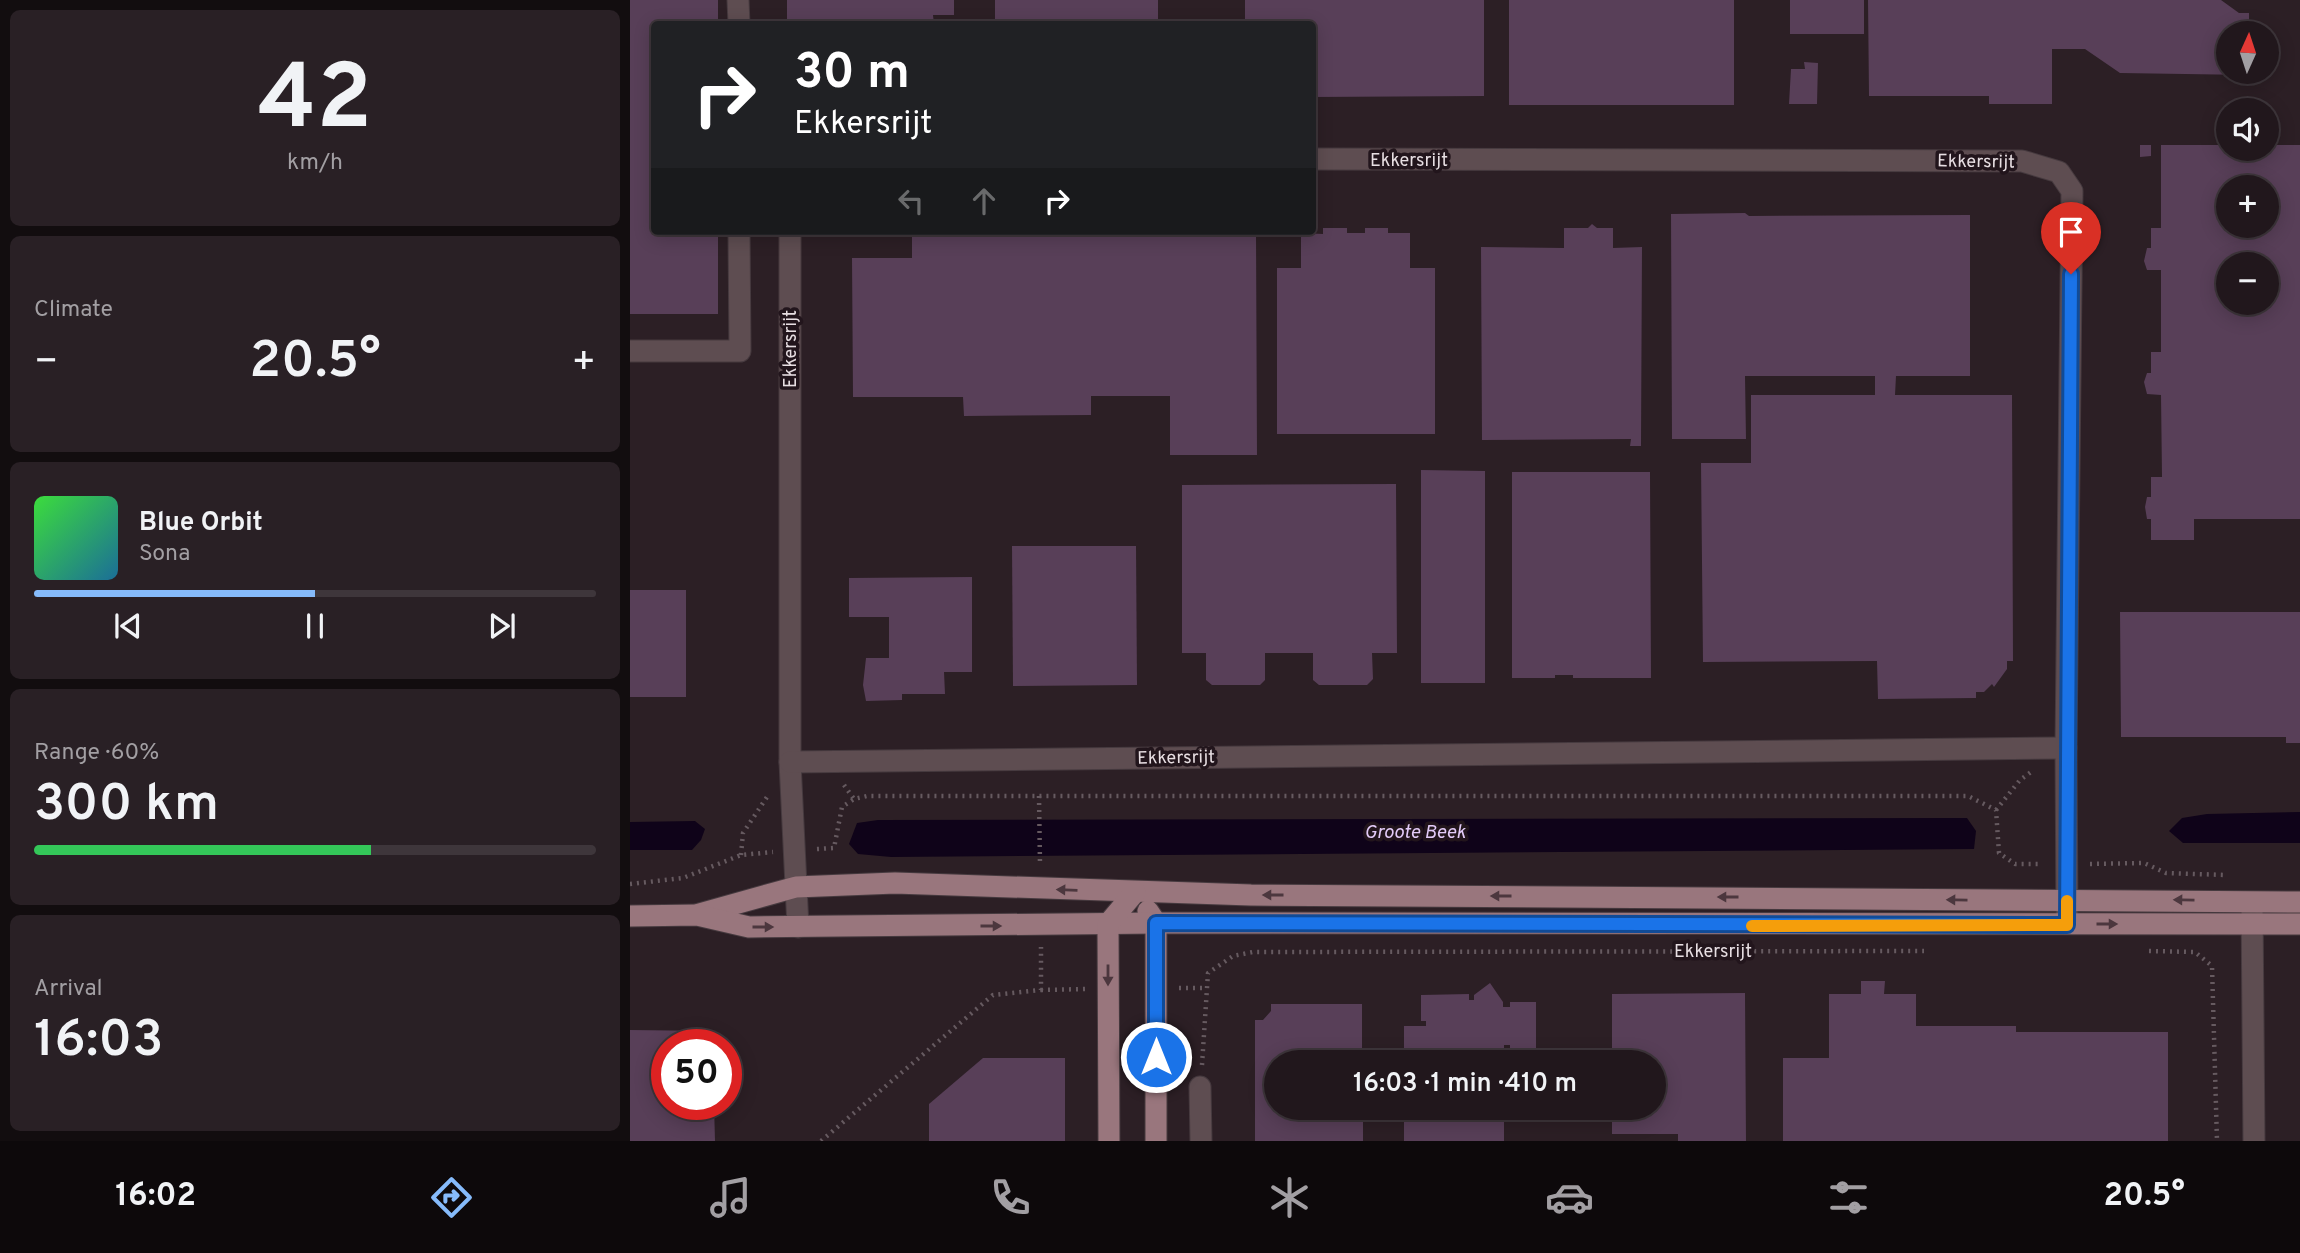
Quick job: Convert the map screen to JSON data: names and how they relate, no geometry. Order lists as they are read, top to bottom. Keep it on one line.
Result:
{"streets":{"main road":["Ekkersrijt"]},"water":["Groote Beek"],"north":"top","page":{"tile":[["42","km/h"],"Climate",["Range · 60%","300 km"],["Arrival","16:03"]],"map_buttons":["+","−"],"turn":["30 m","Ekkersrijt"],"heat":["−","20.5°","+"],"song":["Blue Orbit","Sona"],"limit":"50","trip":"16:03 · 1 min · 410 m","tabs":["16:02","20.5°"]}}
